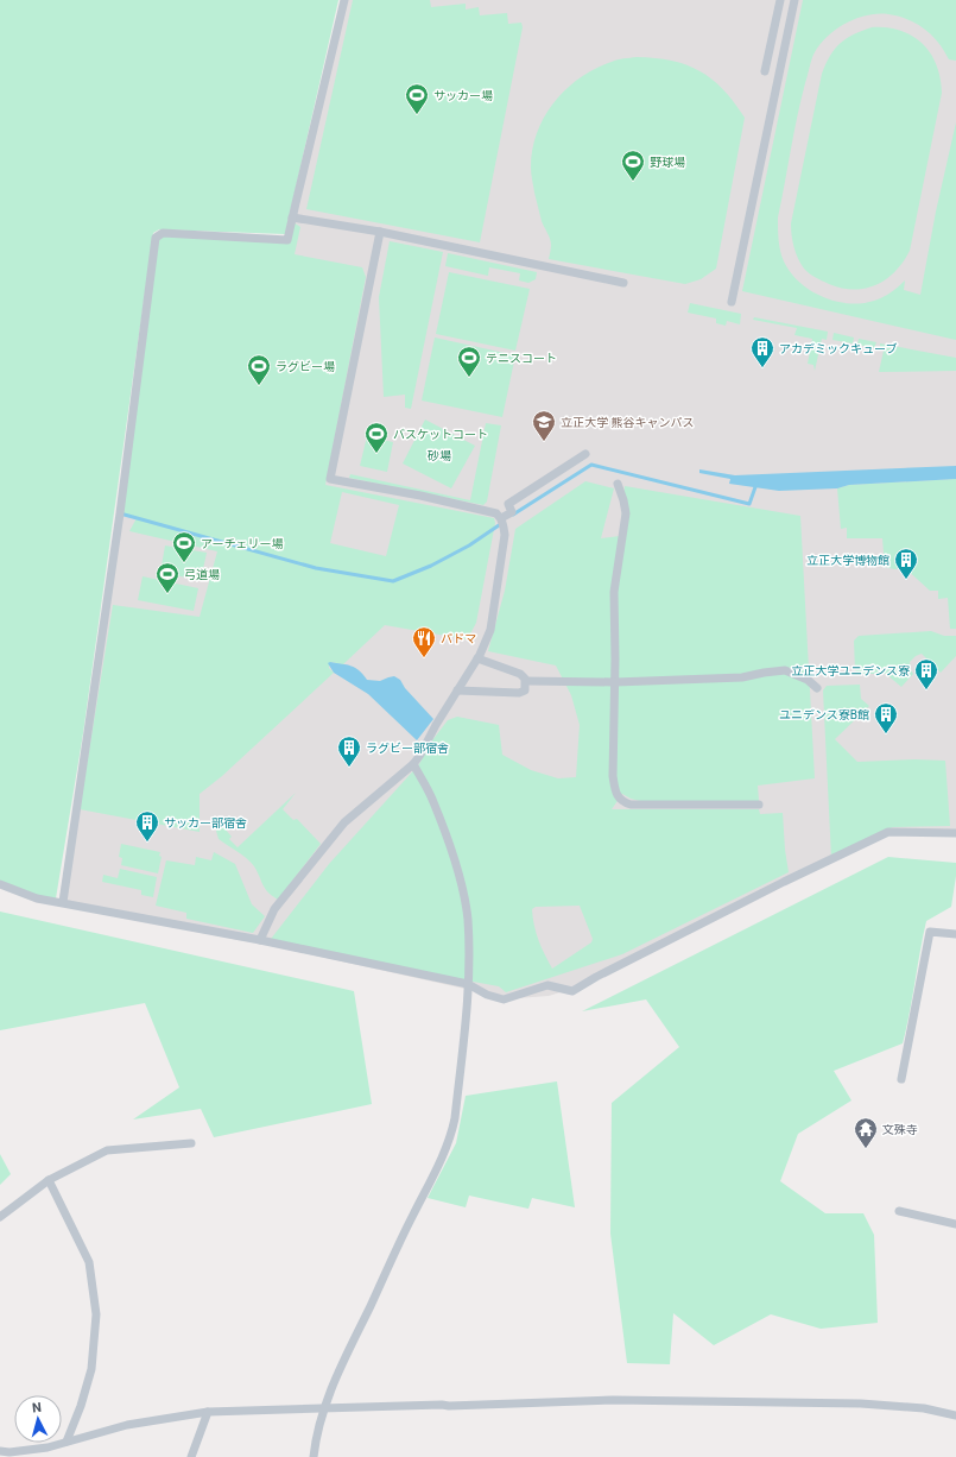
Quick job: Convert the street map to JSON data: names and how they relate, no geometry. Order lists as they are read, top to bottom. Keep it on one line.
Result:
{"parks":["砂場"],"places":{"sports":["サッカー場","野球場","テニスコート","ラグビー場","バスケットコート","アーチェリー場","弓道場"],"building":["アカデミックキューブ","立正大学博物館","立正大学ユニデンス寮","ユニデンス寮B館","ラグビー部宿舎","サッカー部宿舎"],"school or university":["立正大学 熊谷キャンパス"],"restaurant":["パドマ"],"temple":["文殊寺"]},"north":"top"}
